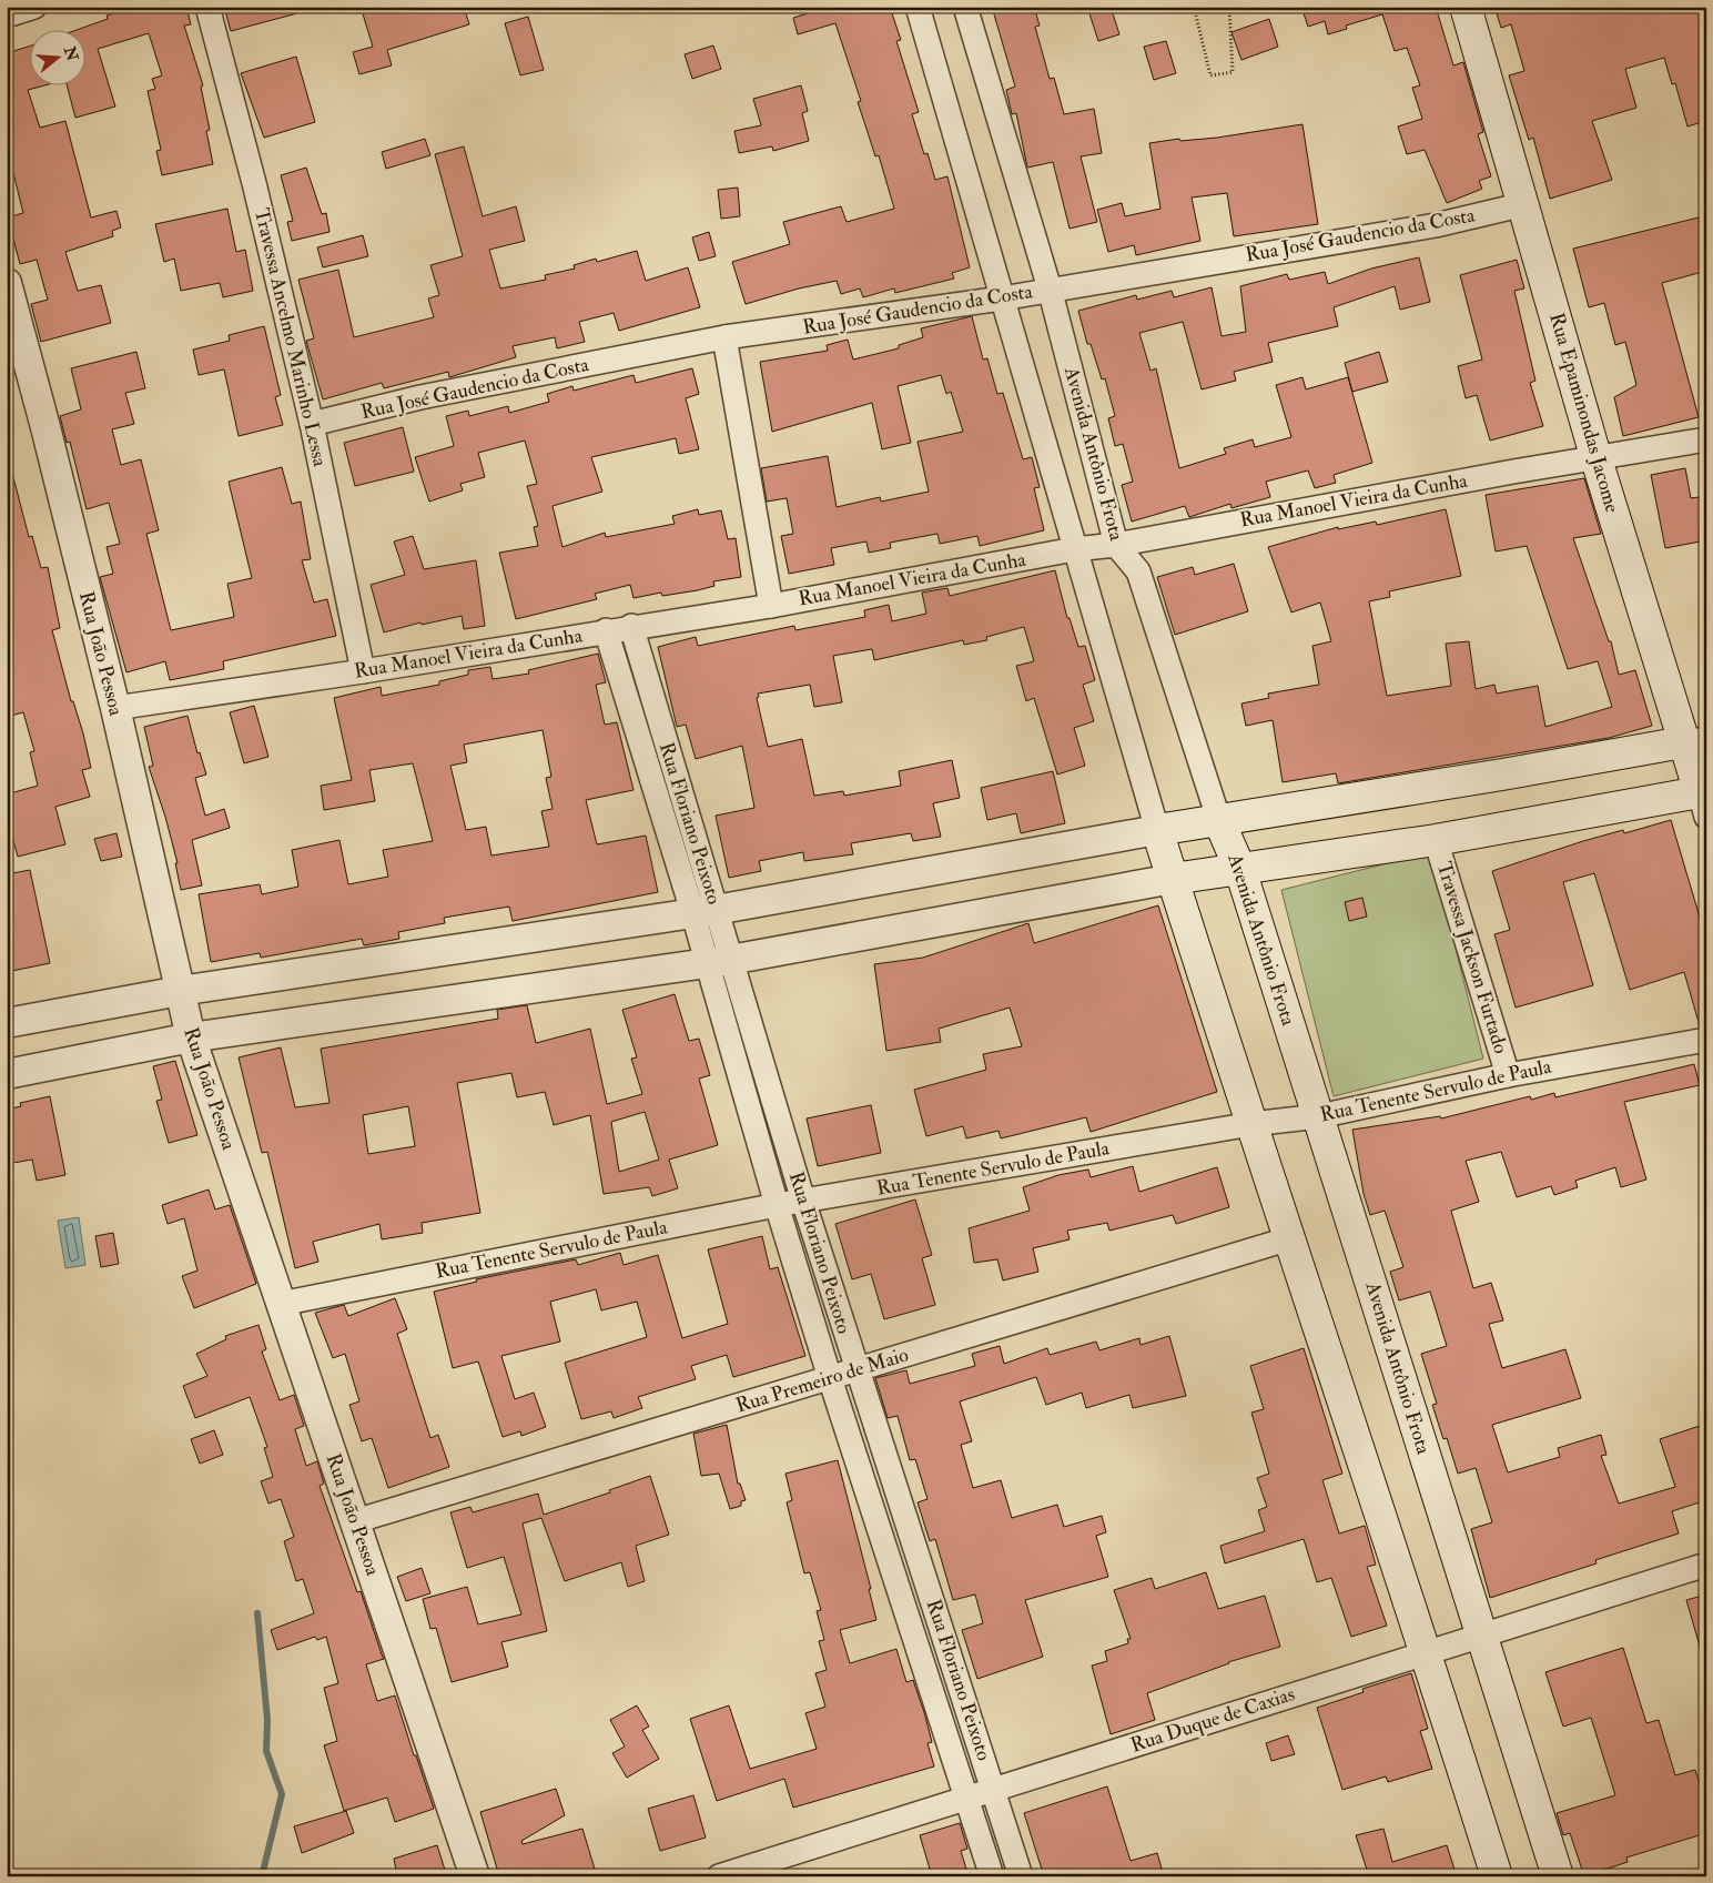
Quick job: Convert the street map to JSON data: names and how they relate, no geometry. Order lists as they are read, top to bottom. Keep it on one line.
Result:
{"streets":{"main road":["Rua Epaminondas Jacome","Avenida Antônio Frota"],"street":["Rua José Gaudencio da Costa","Travessa Ancelmo Marinho Lessa","Rua Manoel Vieira da Cunha","Rua João Pessoa","Rua Floriano Peixoto","Travessa Jackson Furtado","Rua Tenente Servulo de Paula","Rua Premeiro de Maio","Rua Duque de Caxias"]},"crossings":[["Rua José Gaudencio da Costa","Travessa Ancelmo Marinho Lessa"],["Rua José Gaudencio da Costa","Rua Epaminondas Jacome"],["Rua José Gaudencio da Costa","Avenida Antônio Frota"],["Travessa Ancelmo Marinho Lessa","Rua Manoel Vieira da Cunha"],["Rua Epaminondas Jacome","Rua Manoel Vieira da Cunha"],["Avenida Antônio Frota","Rua Manoel Vieira da Cunha"],["Avenida Antônio Frota","Rua Tenente Servulo de Paula"],["Avenida Antônio Frota","Rua Duque de Caxias"],["Rua Manoel Vieira da Cunha","Rua João Pessoa"],["Rua Manoel Vieira da Cunha","Rua Floriano Peixoto"],["Rua João Pessoa","Rua Tenente Servulo de Paula"],["Rua João Pessoa","Rua Premeiro de Maio"],["Rua Floriano Peixoto","Rua Tenente Servulo de Paula"],["Rua Floriano Peixoto","Rua Premeiro de Maio"],["Rua Floriano Peixoto","Rua Duque de Caxias"],["Travessa Jackson Furtado","Rua Tenente Servulo de Paula"]],"north":"right"}
